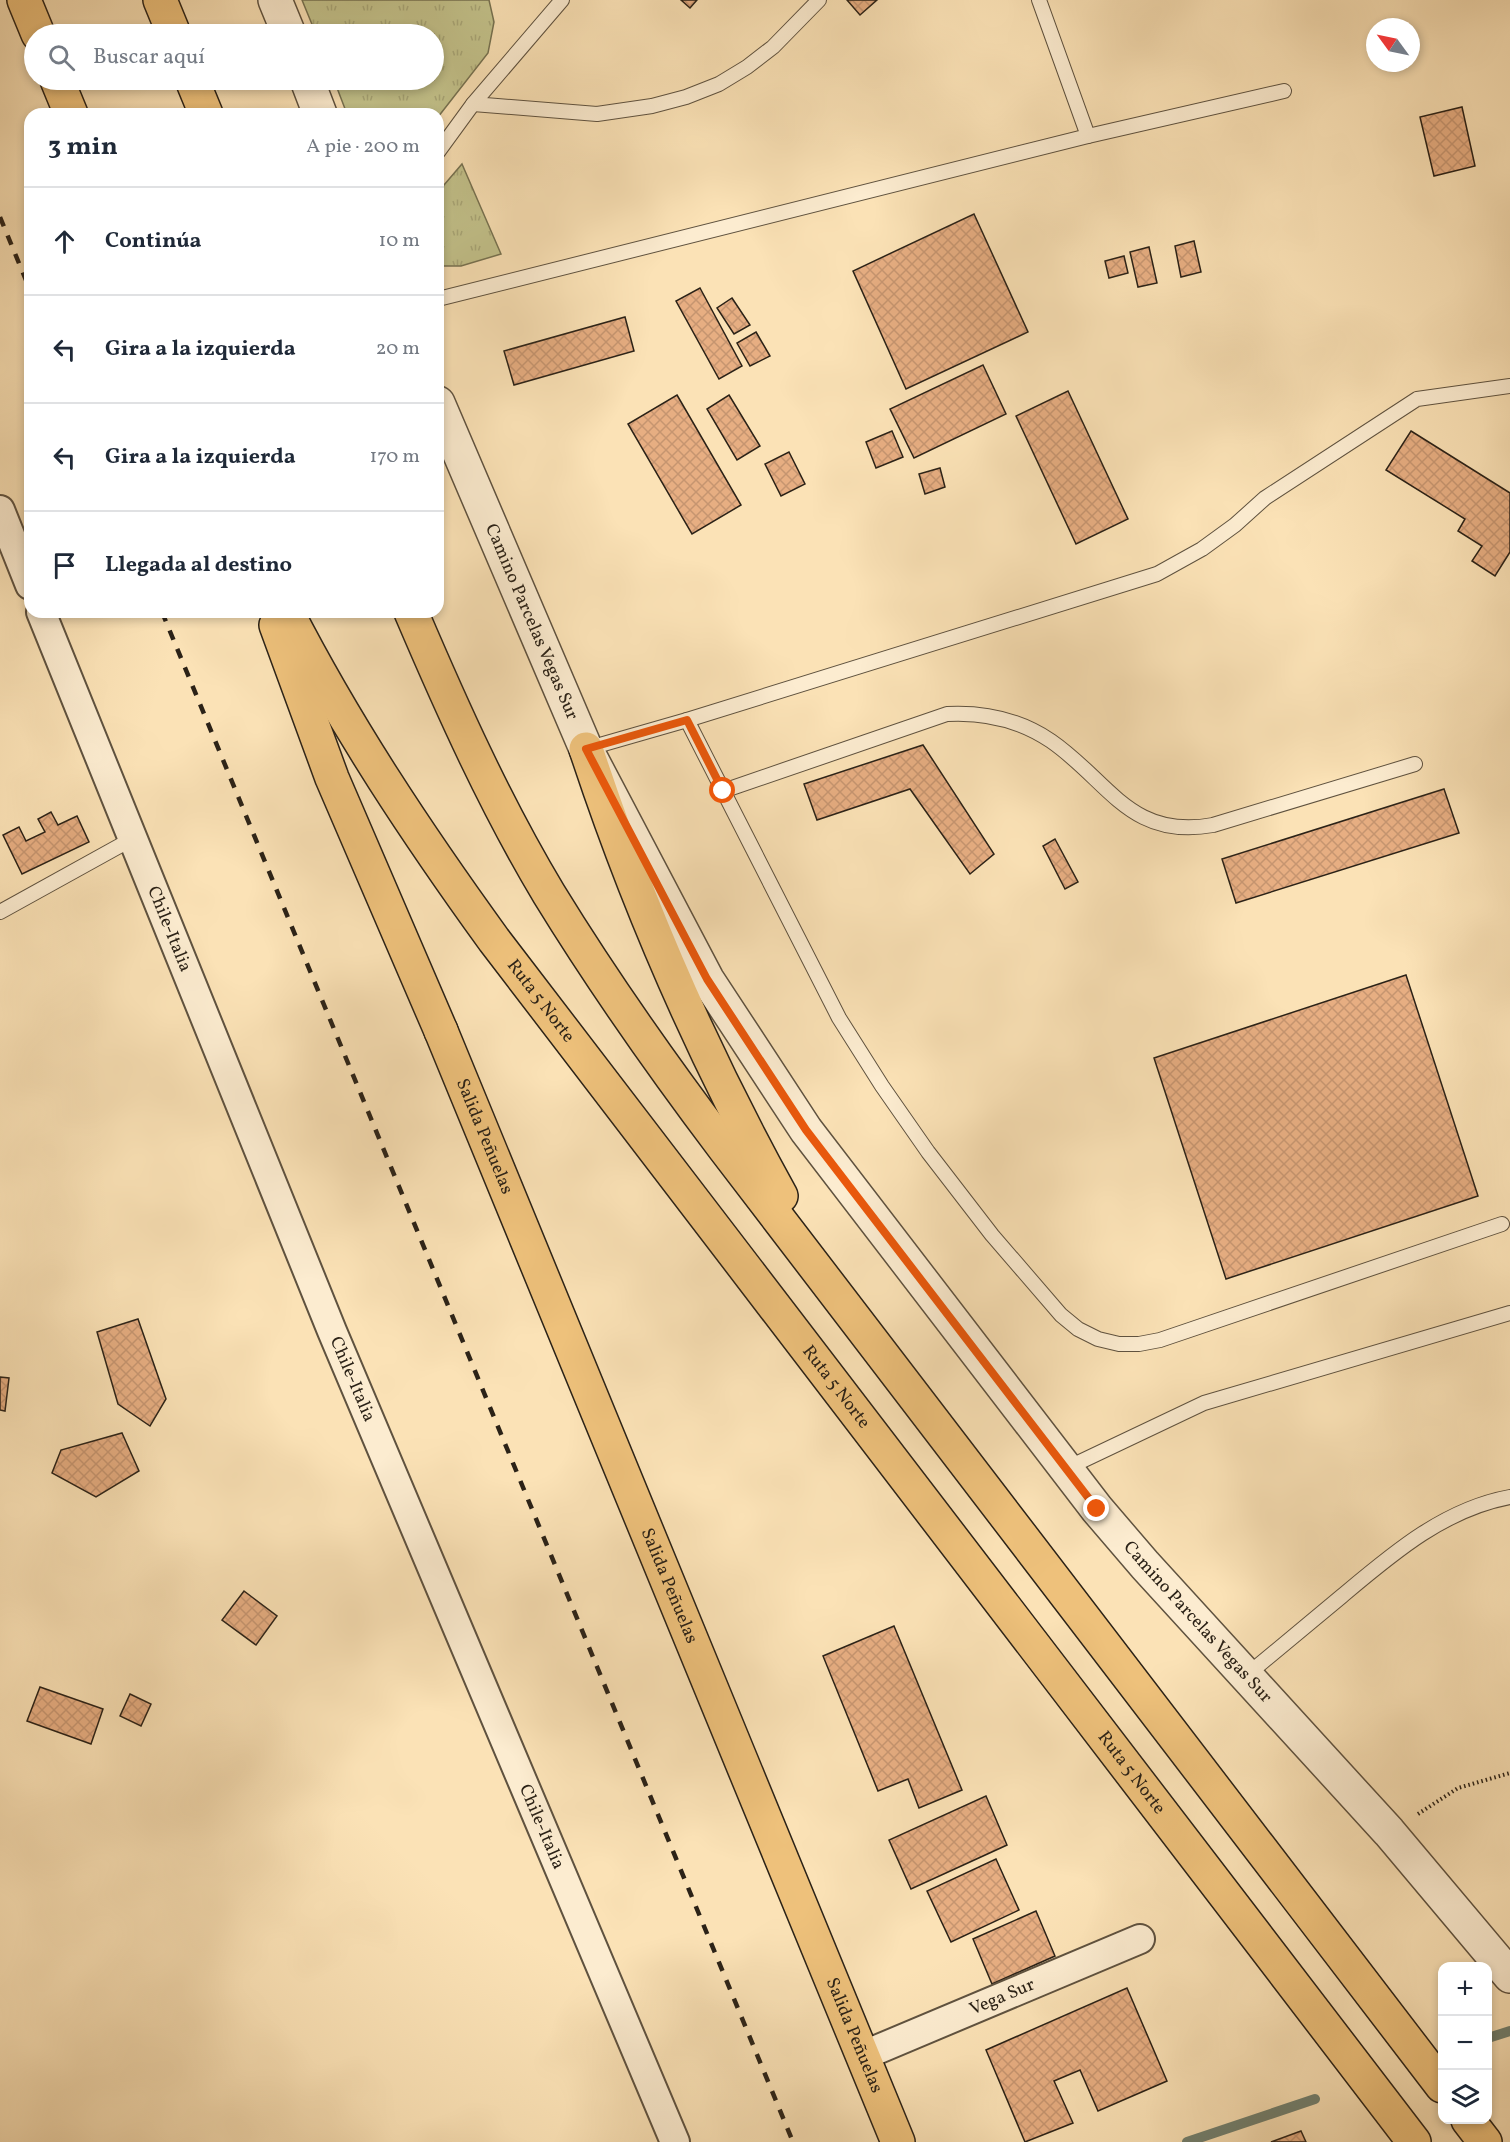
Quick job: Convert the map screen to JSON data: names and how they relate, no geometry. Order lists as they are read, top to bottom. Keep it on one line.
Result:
{"streets":{"main road":["Ruta 5 Norte","Salida Peñuelas"],"street":["Camino Parcelas Vegas Sur","Chile-Italia","Vega Sur"]},"crossings":[["Salida Peñuelas","Vega Sur"]],"north":"top left","page":{"search":"Buscar aquí","heading":["3 min","A pie · 200 m"],"list":[["Continúa","10 m"],["Gira a la izquierda","20 m"],["Gira a la izquierda","170 m"],"Llegada al destino"],"map_buttons":["+","−"]}}
